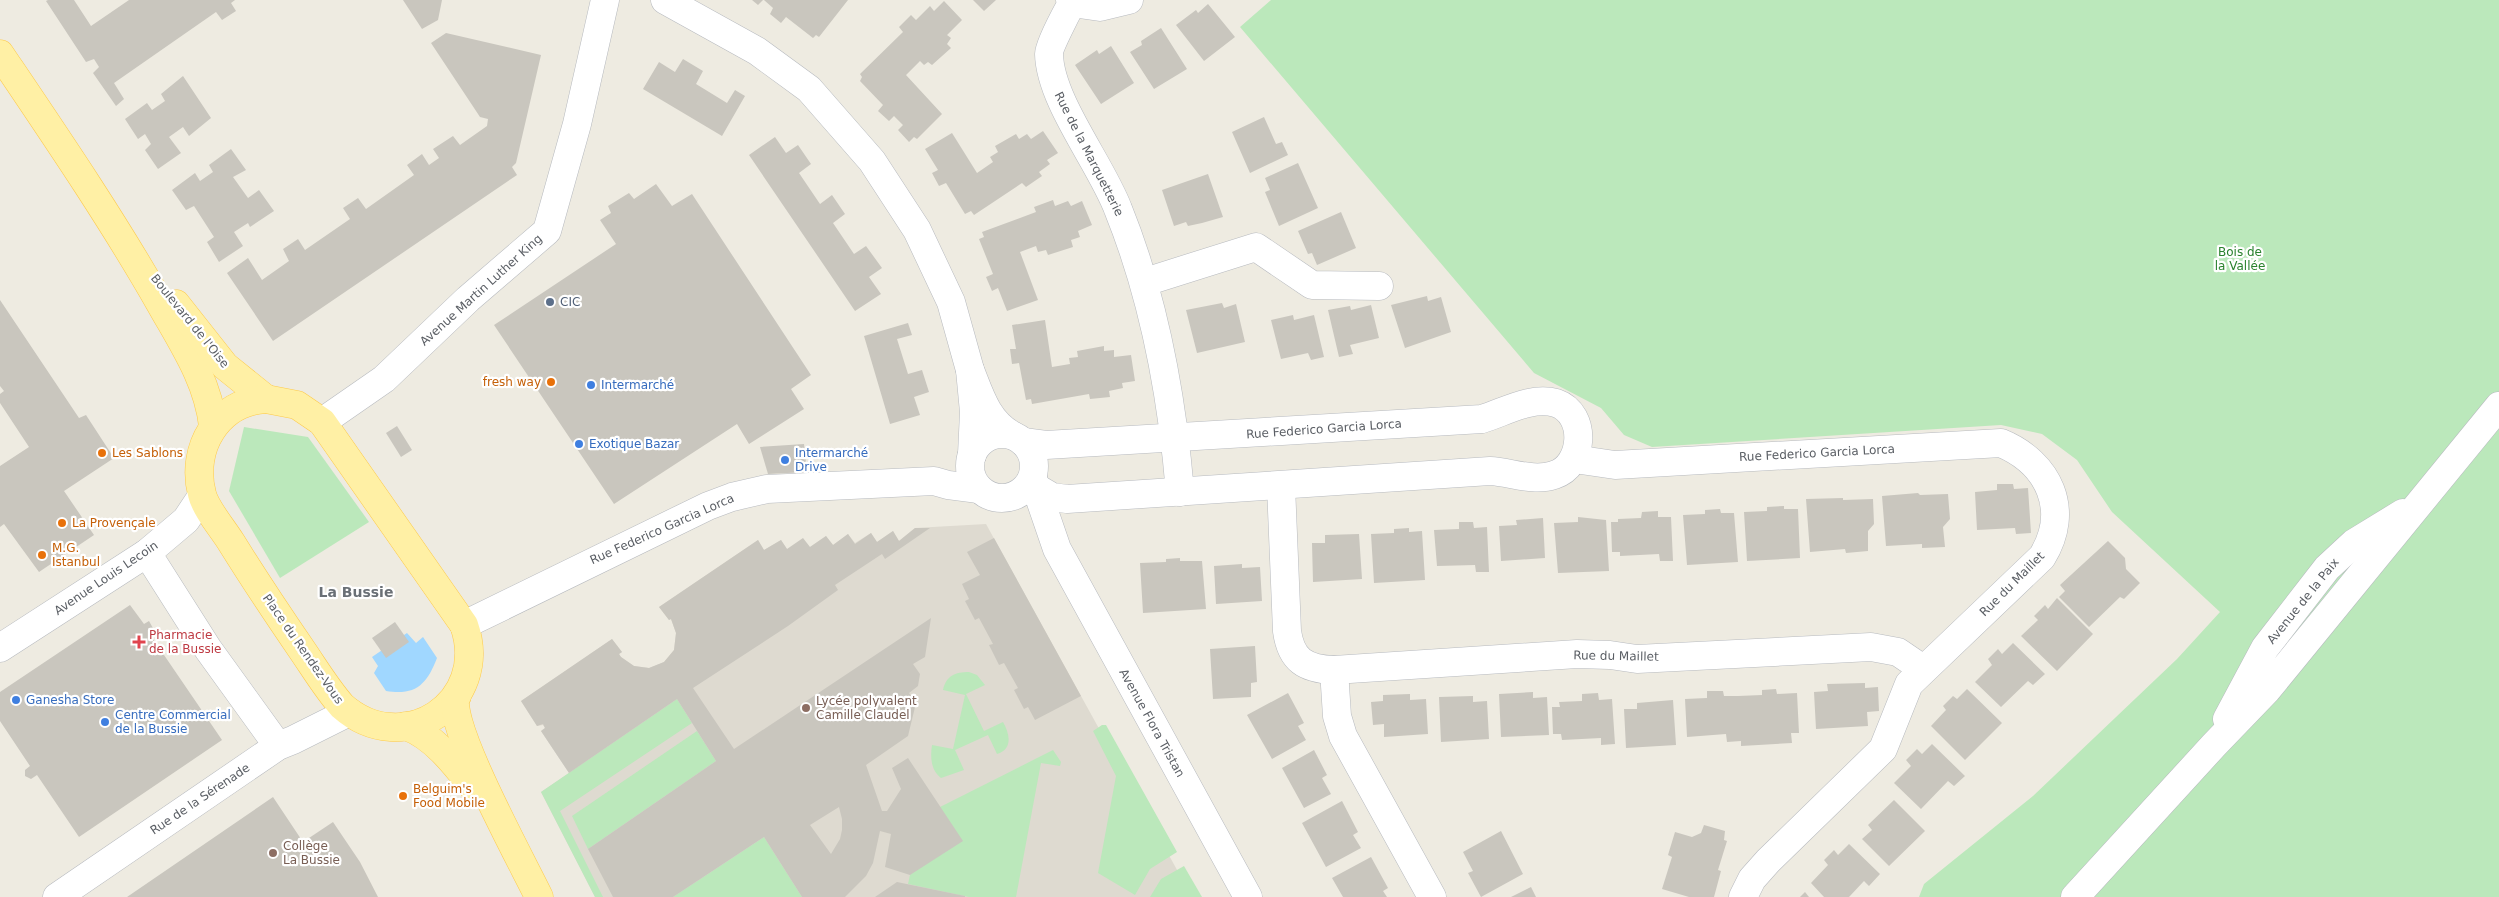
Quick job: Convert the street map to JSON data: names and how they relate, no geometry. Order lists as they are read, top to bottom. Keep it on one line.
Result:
{"streets":{"main road":["Boulevard de l'Oise","Place du Rendez-Vous"],"street":["Rue de la Marquetterie","Avenue Martin Luther King","Rue Federico Garcia Lorca","Avenue Louis Lecoin","Rue du Maillet","Avenue Flora Tristan","Rue de la Sérenade"]},"crossings":[["Rue de la Marquetterie","Rue Federico Garcia Lorca"],["Avenue Martin Luther King","Place du Rendez-Vous"],["Boulevard de l'Oise","Place du Rendez-Vous"],["Rue Federico Garcia Lorca","Rue du Maillet"],["Rue Federico Garcia Lorca","Place du Rendez-Vous"],["Avenue Louis Lecoin","Place du Rendez-Vous"],["Place du Rendez-Vous","Rue de la Sérenade"]],"districts":["La Bussie"],"parks":["Bois de la Vallée"],"places":{"other":["CIC","fresh way","Intermarché","Exotique Bazar","Les Sablons","Intermarché Drive","La Provençale","M.G. Istanbul","Ganesha Store","Lycée polyvalent Camille Claudel","Centre Commercial de la Bussie","Belguim's Food Mobile","Collège La Bussie"],"health":["Pharmacie de la Bussie"]}}
